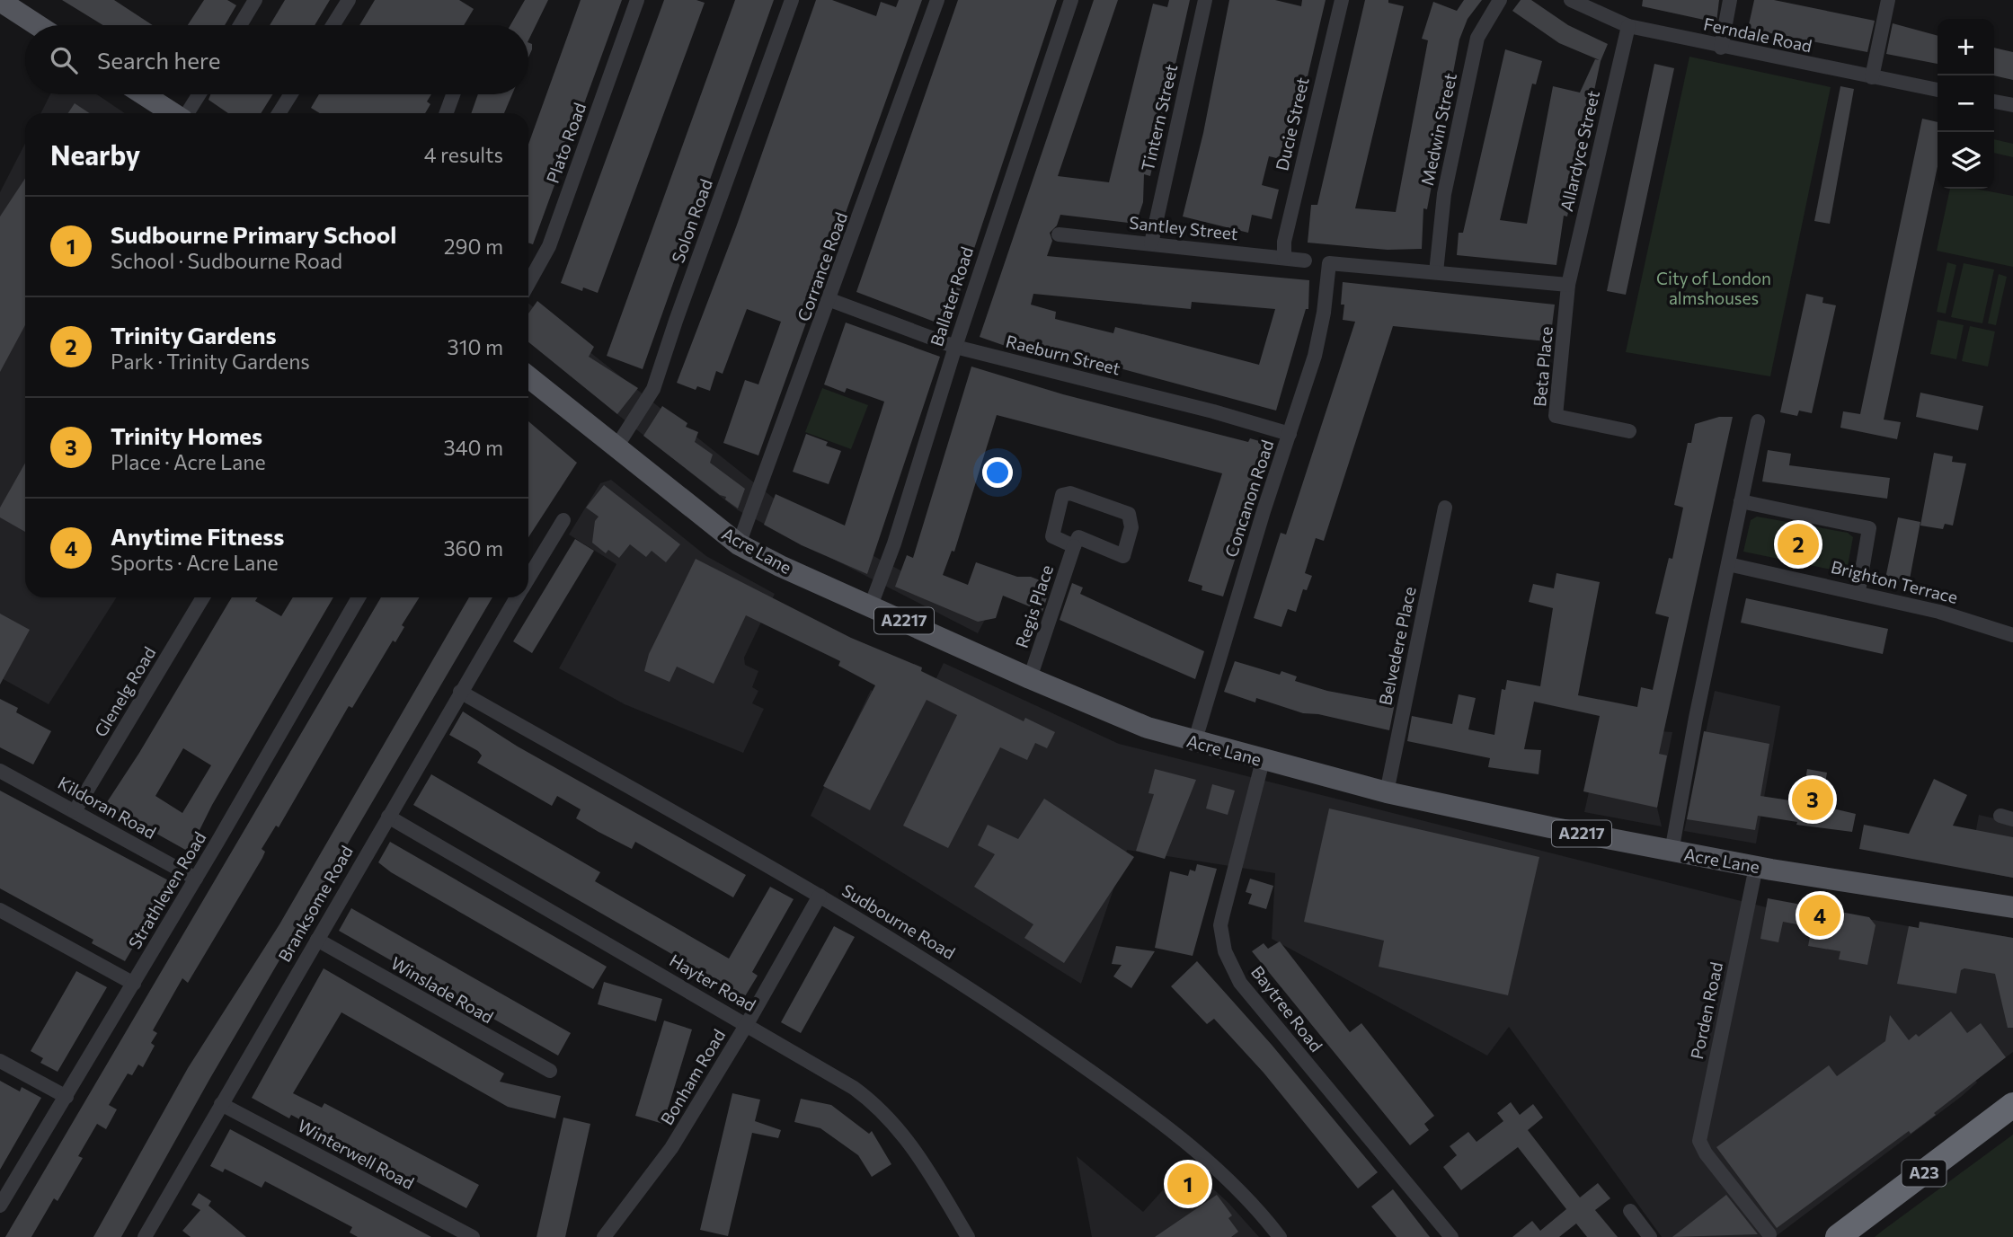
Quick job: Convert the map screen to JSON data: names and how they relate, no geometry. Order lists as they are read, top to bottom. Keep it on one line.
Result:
{"streets":{"highway":["A23"],"main road":["Acre Lane","A2217"],"street":["Ferndale Road","Tintern Street","Ducie Street","Medwin Street","Plato Road","Allardyce Street","Solon Road","Santley Street","Corrance Road","Ballater Road","Raeburn Street","Beta Place","Concanon Road","Brighton Terrace","Regis Place","Belvedere Place","Glenelg Road","Kildoran Road","Strathleven Road","Branksome Road","Sudbourne Road","Hayter Road","Winslade Road","Baytree Road","Porden Road","Bonham Road","Winterwell Road"]},"crossings":[["Ferndale Road","Allardyce Street"],["Tintern Street","Santley Street"],["Ducie Street","Santley Street"],["Medwin Street","Concanon Road"],["Allardyce Street","Beta Place"],["Solon Road","Acre Lane"],["Corrance Road","Raeburn Street"],["Corrance Road","Acre Lane"],["Ballater Road","Raeburn Street"],["Ballater Road","Acre Lane"],["Raeburn Street","Concanon Road"],["Concanon Road","Acre Lane"],["Acre Lane","Regis Place"],["Acre Lane","Belvedere Place"],["Acre Lane","Baytree Road"],["Acre Lane","Porden Road"],["Glenelg Road","Kildoran Road"],["Kildoran Road","Strathleven Road"],["Branksome Road","Sudbourne Road"],["Branksome Road","Hayter Road"],["Branksome Road","Winslade Road"],["Branksome Road","Winterwell Road"],["Sudbourne Road","Bonham Road"],["Hayter Road","Bonham Road"]],"parks":["City of London almshouses"],"page":{"map_buttons":["+","−"],"search":"Search here","heading":["Nearby","4 results"],"list":[{"mark":"1","name":"Sudbourne Primary School","note":"School · Sudbourne Road","value":"290 m"},{"mark":"2","name":"Trinity Gardens","note":"Park · Trinity Gardens","value":"310 m"},{"mark":"3","name":"Trinity Homes","note":"Place · Acre Lane","value":"340 m"},{"mark":"4","name":"Anytime Fitness","note":"Sports · Acre Lane","value":"360 m"}],"pins":["2","3","4","1"]}}
